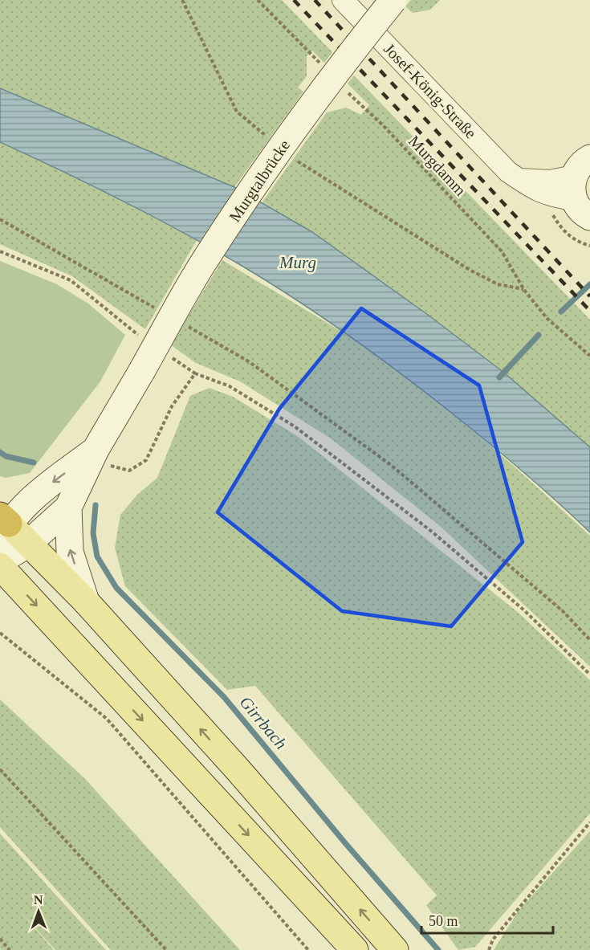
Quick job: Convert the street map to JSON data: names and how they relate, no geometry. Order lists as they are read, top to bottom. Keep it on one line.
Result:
{"streets":{"street":["Josef-König-Straße","Murgtalbrücke"],"path":["Murgdamm"]},"water":["Murg","Girrbach"],"scale_bar":"50 m","north":"top"}
